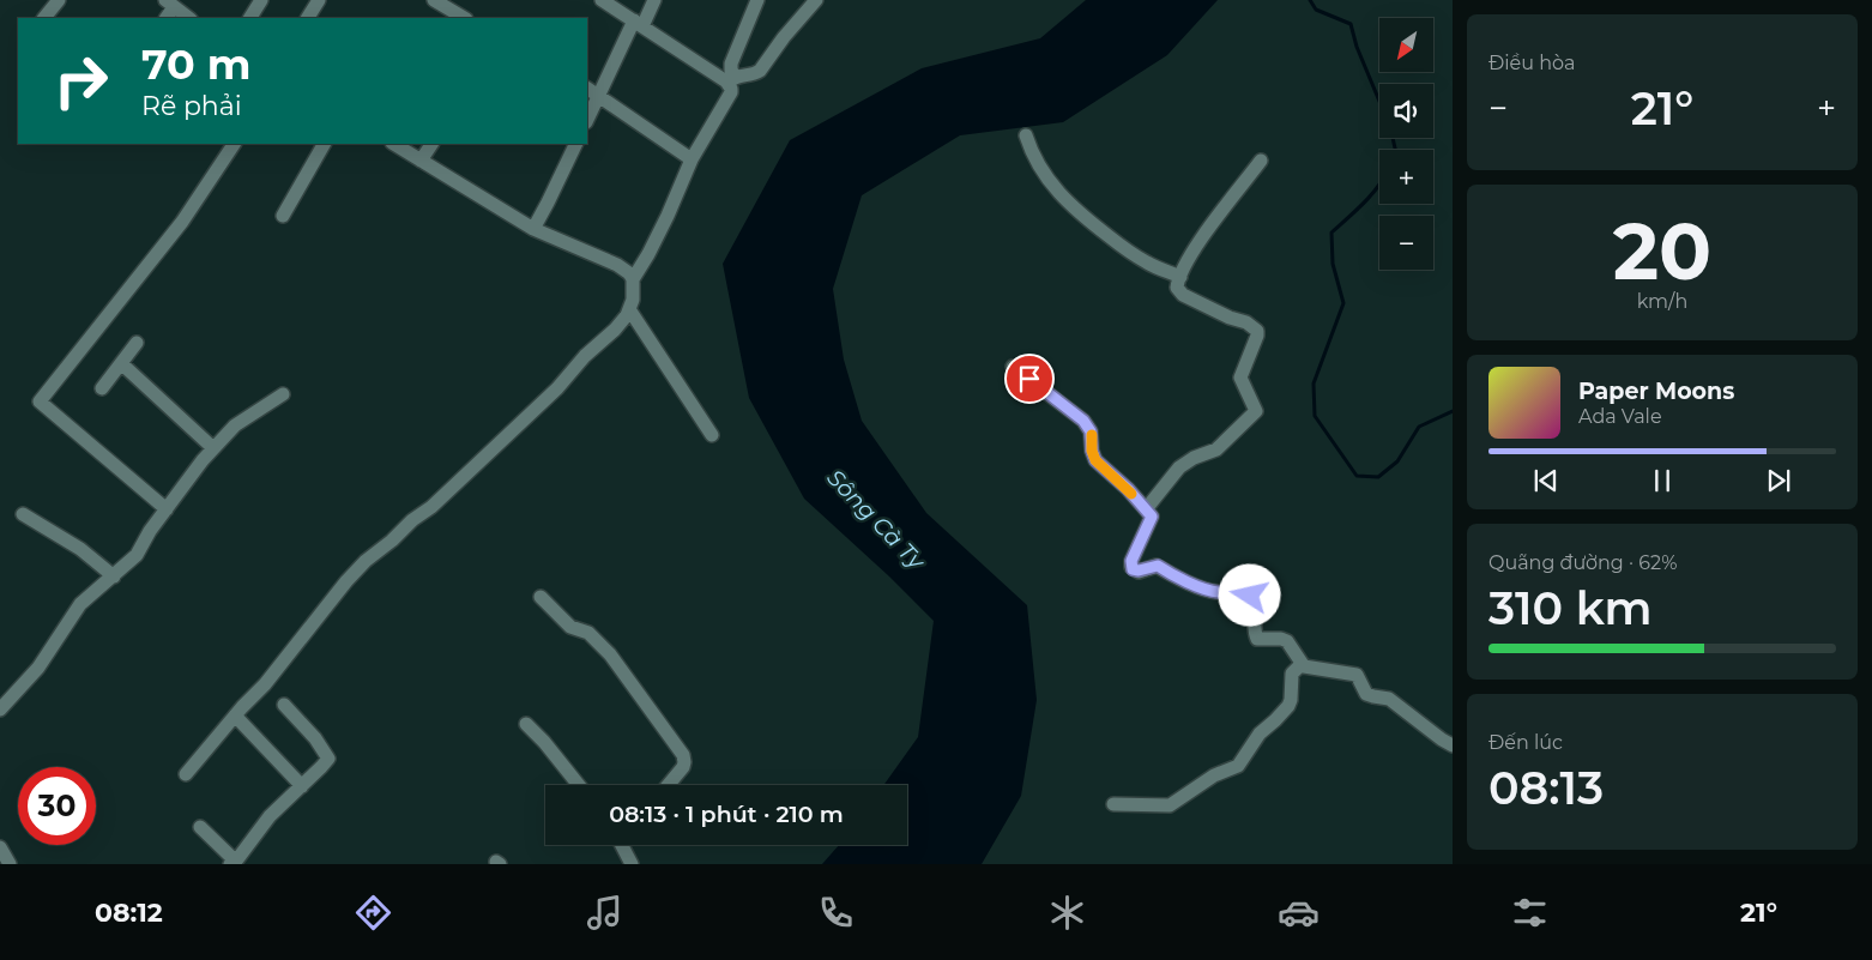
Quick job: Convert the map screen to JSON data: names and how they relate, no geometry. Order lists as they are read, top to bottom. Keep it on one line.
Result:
{"water":["Sông Cà Ty"],"north":"bottom left","page":{"tile":["Điều hòa",["20","km/h"],["Quãng đường · 62%","310 km"],["Đến lúc","08:13"]],"map_buttons":["+","−"],"turn":["70 m","Rẽ phải"],"heat":["−","21°","+"],"song":["Paper Moons","Ada Vale"],"limit":"30","trip":"08:13 · 1 phút · 210 m","tabs":["08:12","21°"]}}
